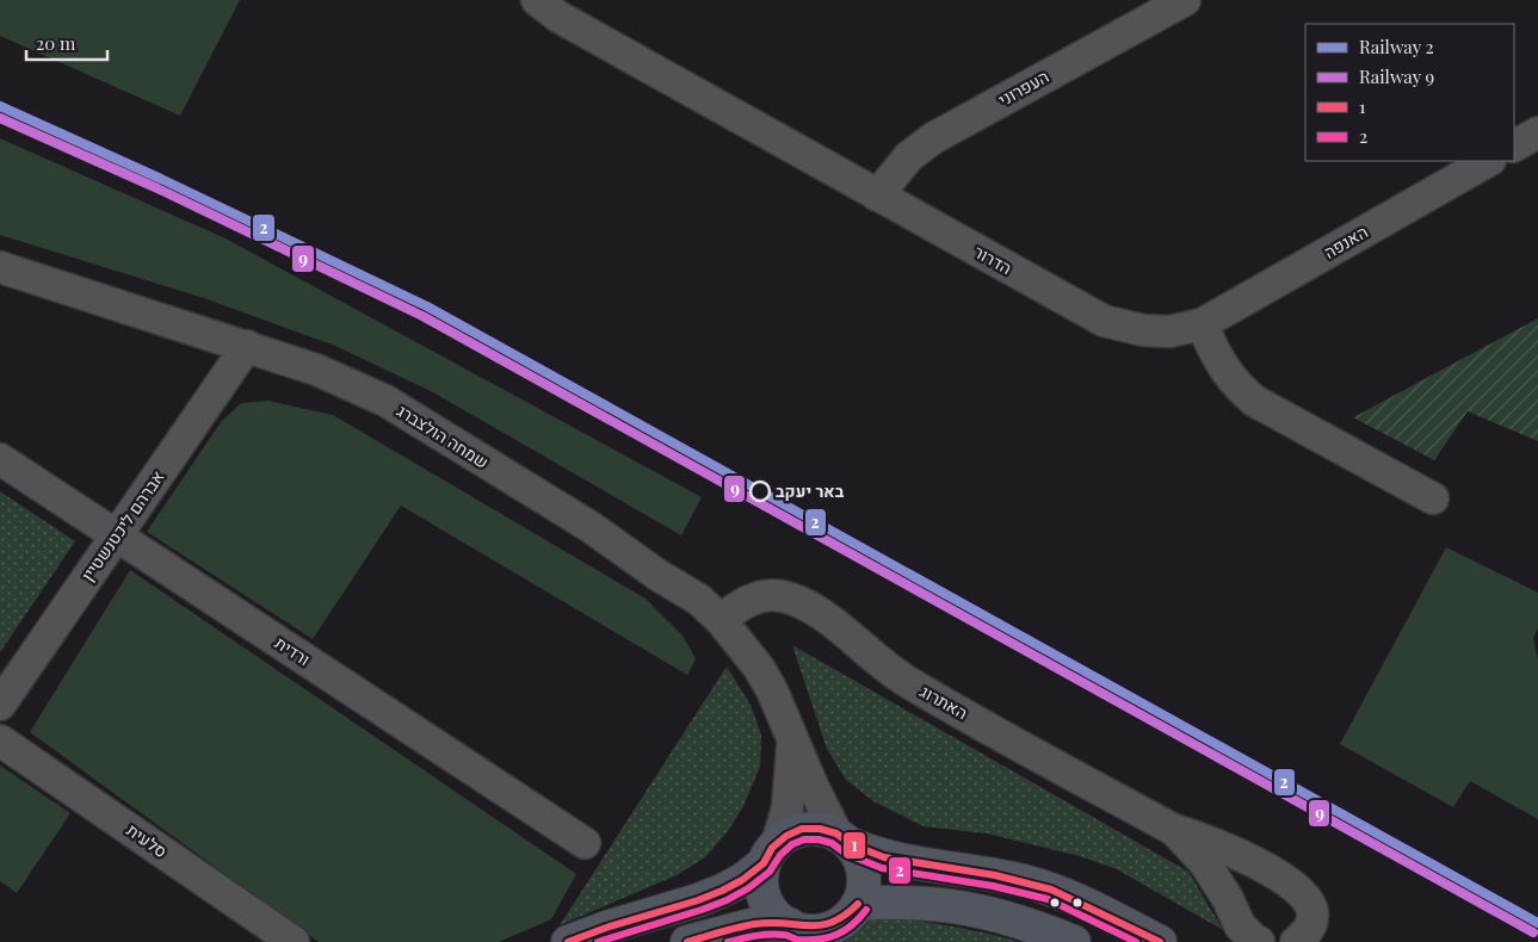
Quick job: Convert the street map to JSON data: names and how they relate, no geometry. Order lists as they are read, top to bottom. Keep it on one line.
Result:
{"streets":{"street":["העפרוני","האנפה","הדרור","שמחה הולצברג","אברהם ליכטנשטיין","ורדית","האתרוג","סלעית"]},"crossings":[["העפרוני","הדרור"],["האנפה","הדרור"],["שמחה הולצברג","אברהם ליכטנשטיין"],["שמחה הולצברג","האתרוג"],["אברהם ליכטנשטיין","ורדית"]],"places":["באר יעקב"],"lines":["rail line 2","rail line 9","transit line 1","transit line 2"],"legend":["Railway 2","Railway 9","1","2"],"scale_bar":"20 m"}
